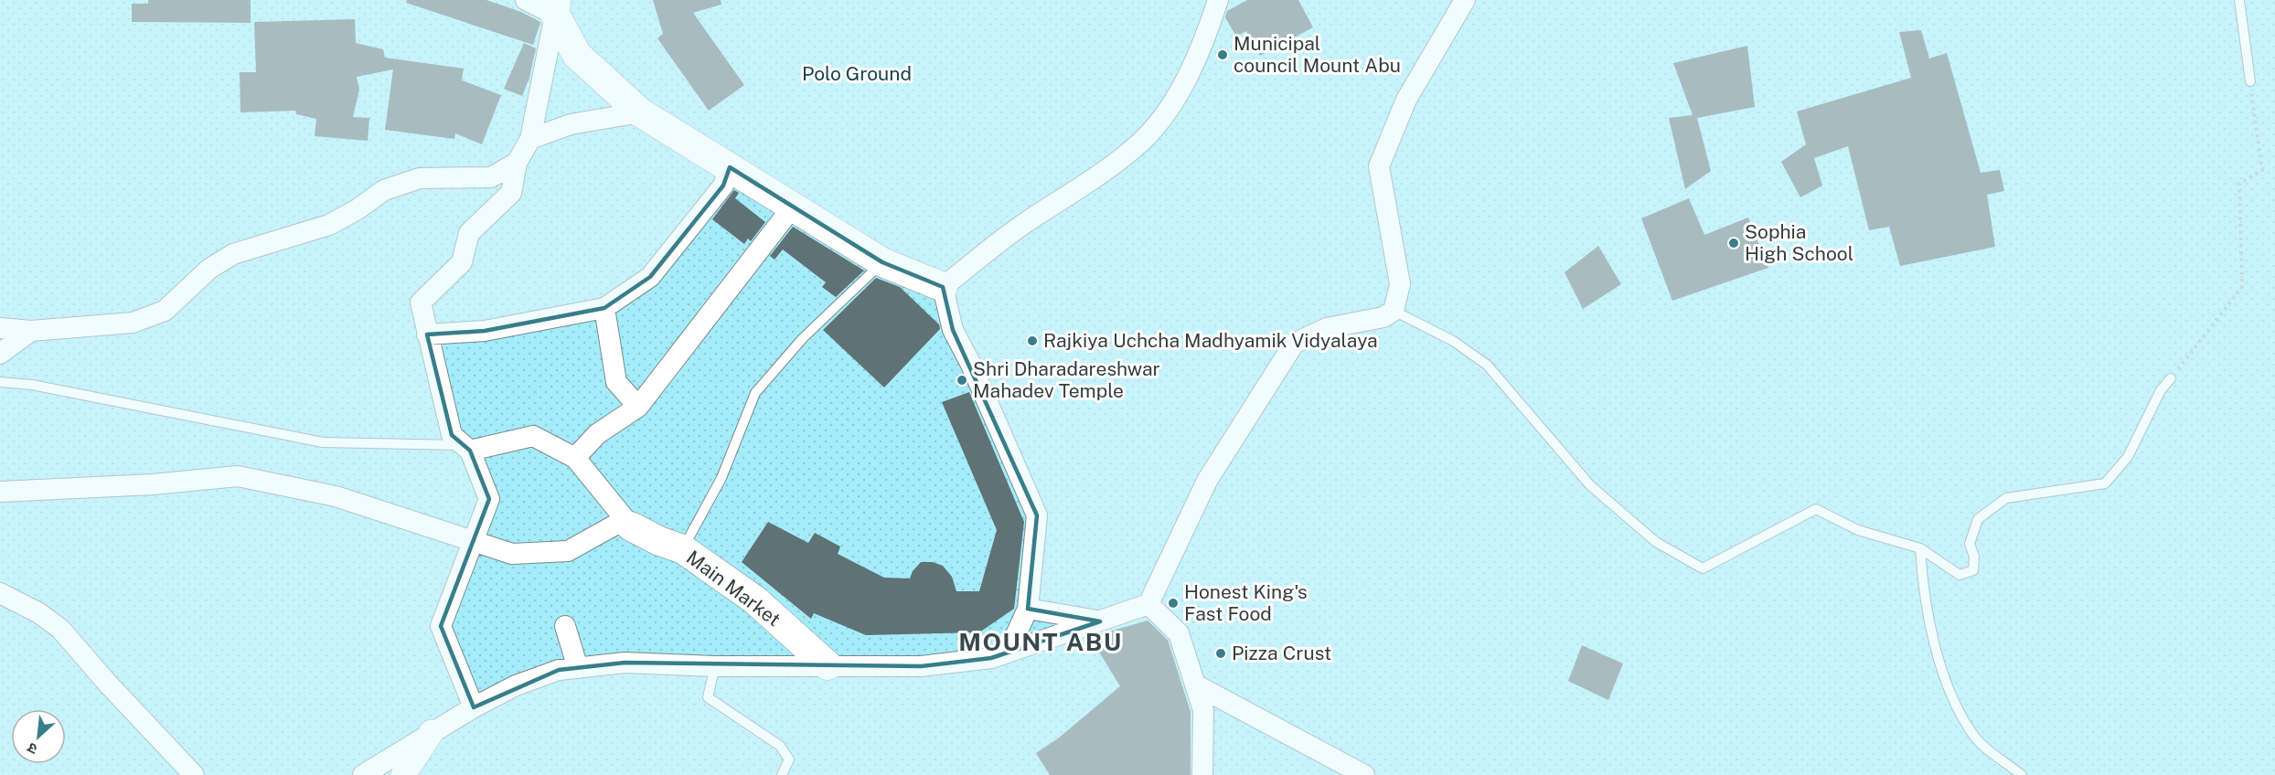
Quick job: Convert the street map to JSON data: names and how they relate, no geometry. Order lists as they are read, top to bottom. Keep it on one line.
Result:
{"streets":{"main road":["Main Market"]},"districts":["MOUNT ABU"],"parks":["Polo Ground"],"places":["Municipal council Mount Abu","Sophia High School","Rajkiya Uchcha Madhyamik Vidyalaya","Shri Dharadareshwar Mahadev Temple","Honest King's Fast Food","Pizza Crust"],"north":"bottom left"}
